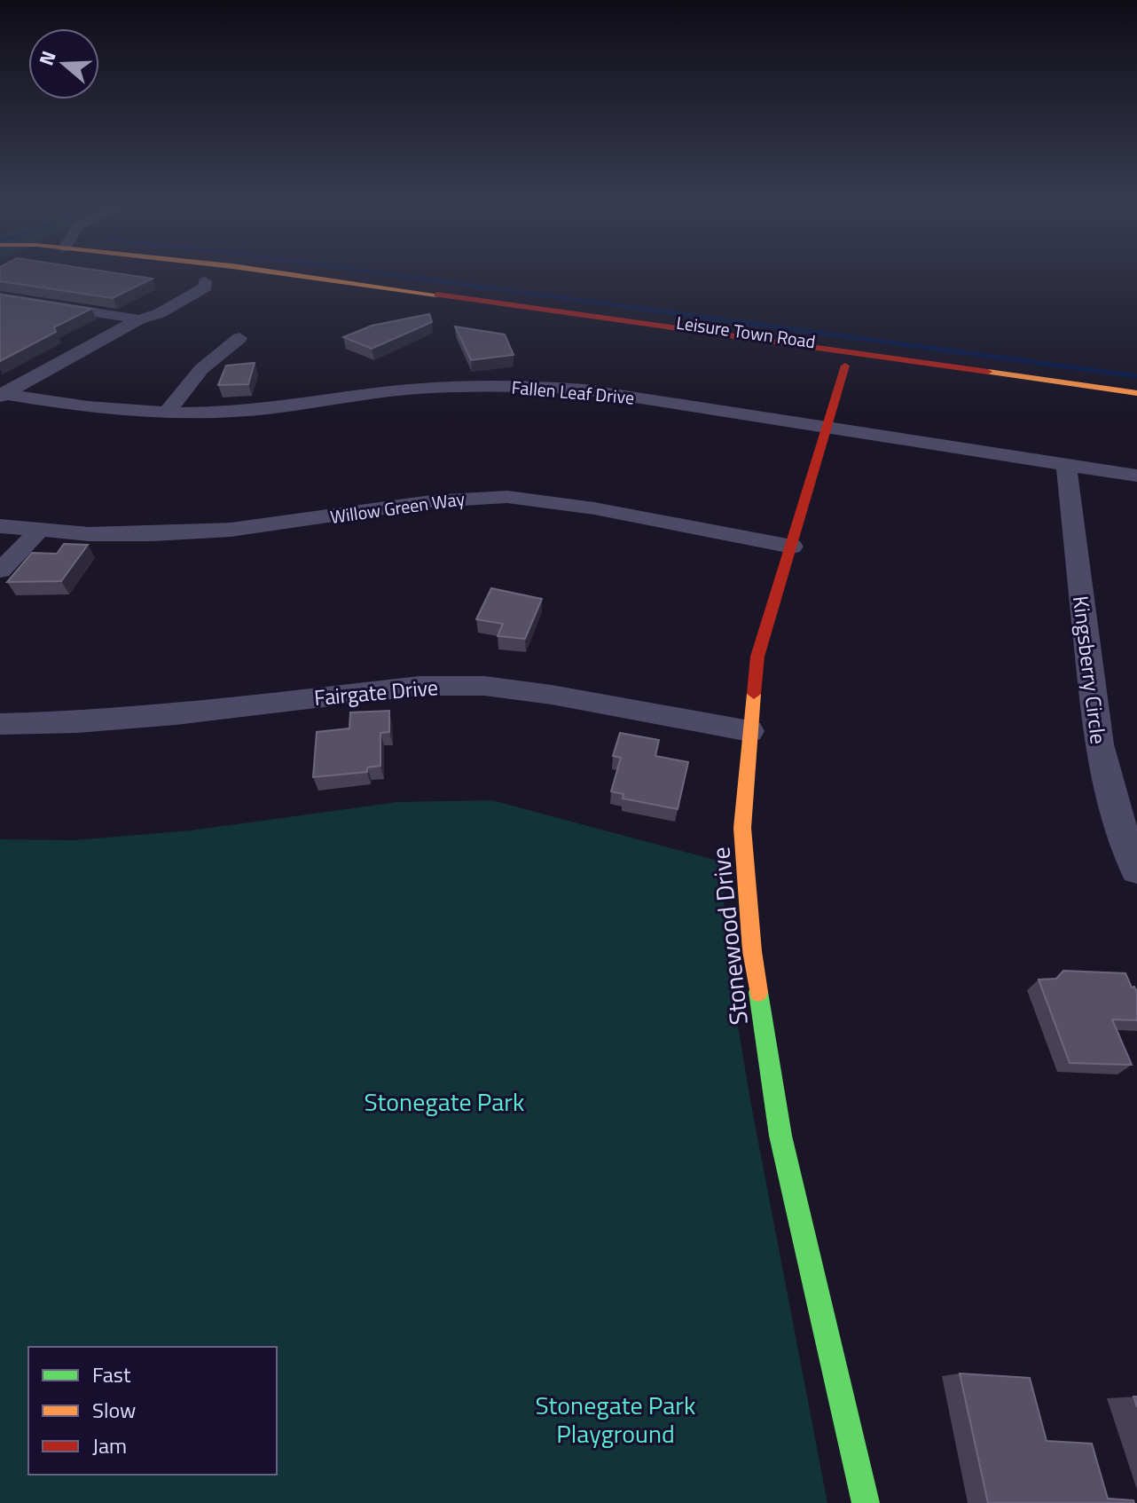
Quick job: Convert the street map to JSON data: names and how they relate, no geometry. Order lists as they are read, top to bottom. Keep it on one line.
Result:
{"streets":{"main road":["Leisure Town Road","Stonewood Drive"],"street":["Fallen Leaf Drive","Willow Green Way","Kingsberry Circle","Fairgate Drive"]},"crossings":[["Leisure Town Road","Stonewood Drive"],["Fallen Leaf Drive","Kingsberry Circle"],["Fallen Leaf Drive","Stonewood Drive"],["Willow Green Way","Stonewood Drive"],["Fairgate Drive","Stonewood Drive"]],"parks":["Stonegate Park","Stonegate Park Playground"],"legend":["Fast","Slow","Jam"],"north":"left"}
